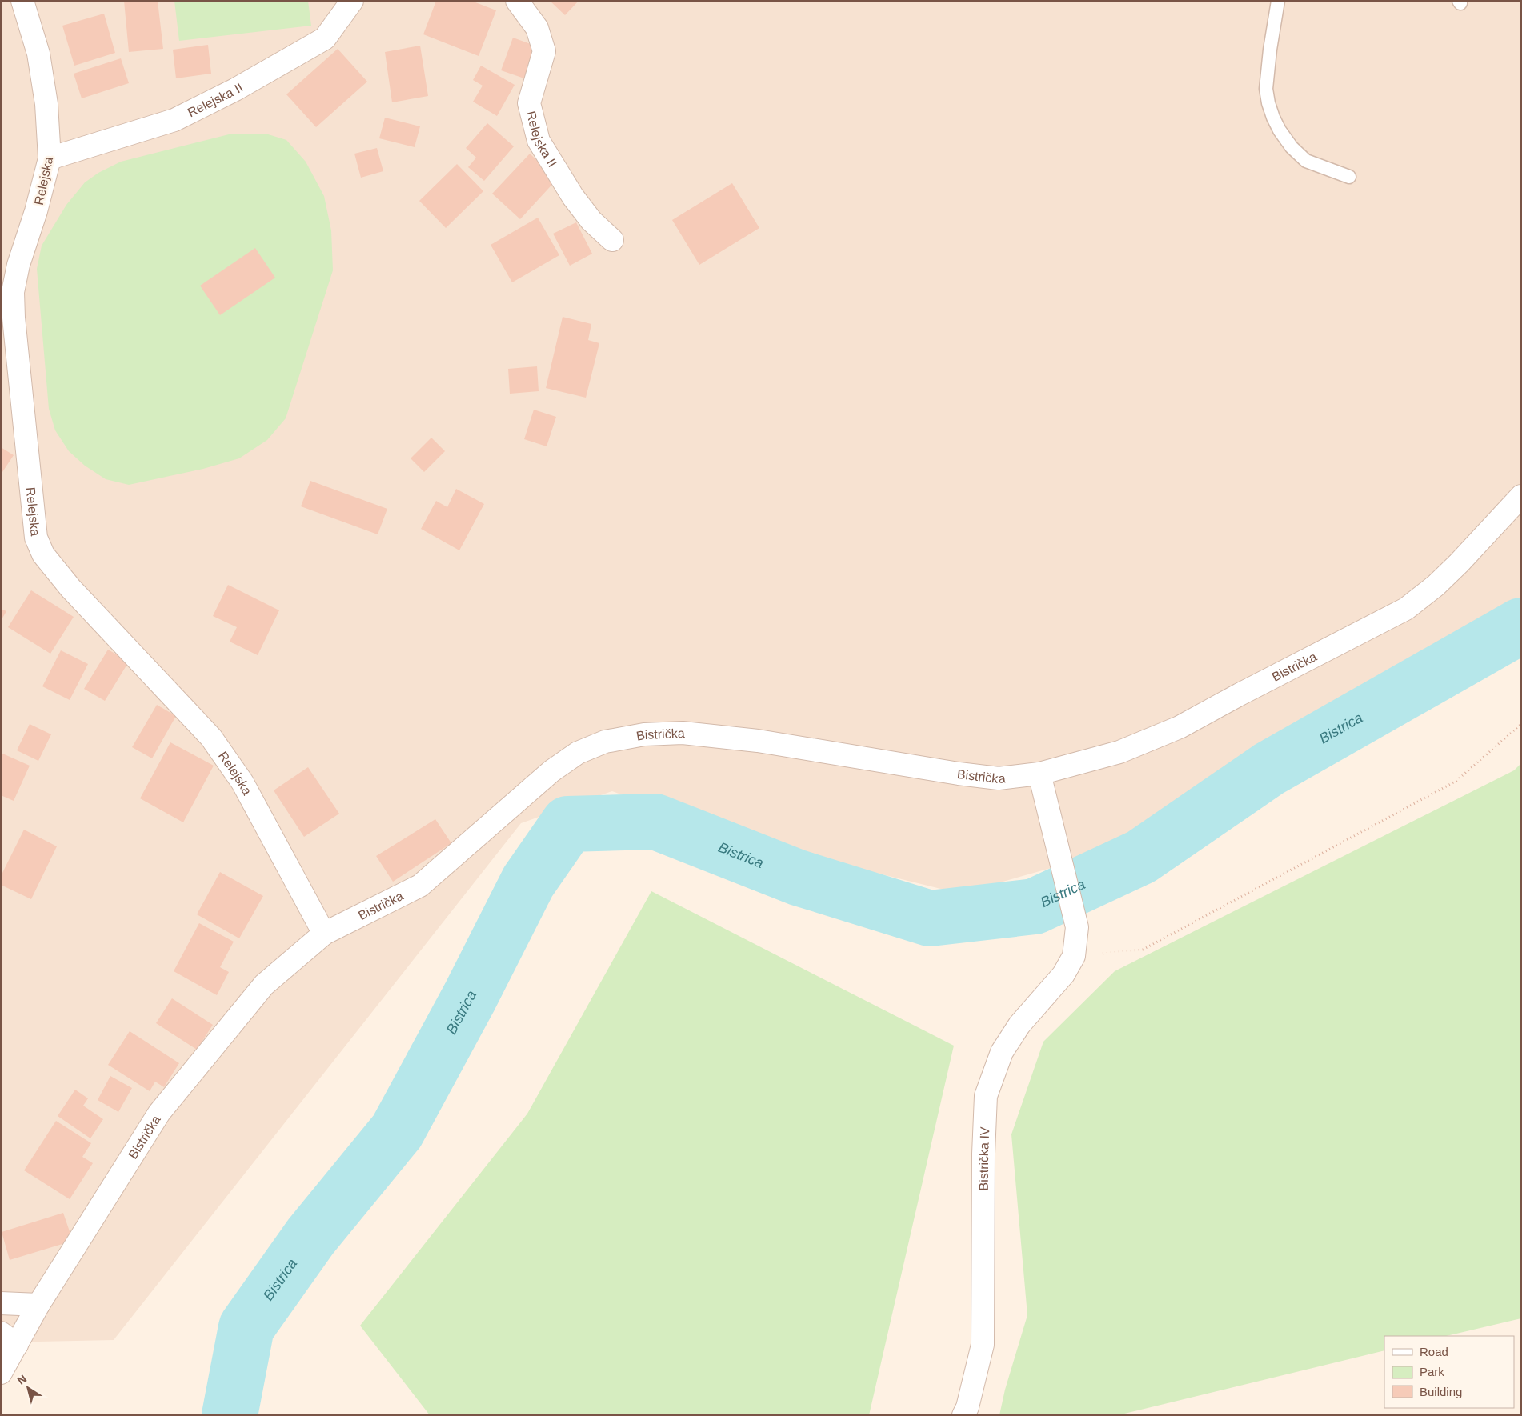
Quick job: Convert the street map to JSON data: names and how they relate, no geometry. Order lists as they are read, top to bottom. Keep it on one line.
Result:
{"streets":{"street":["Relejska II","Relejska","Bistrička","Bistrička IV"]},"crossings":[["Relejska II","Relejska"],["Relejska","Bistrička"],["Bistrička","Bistrička IV"]],"water":["Bistrica"],"legend":["Road","Park","Building"],"north":"top left"}
